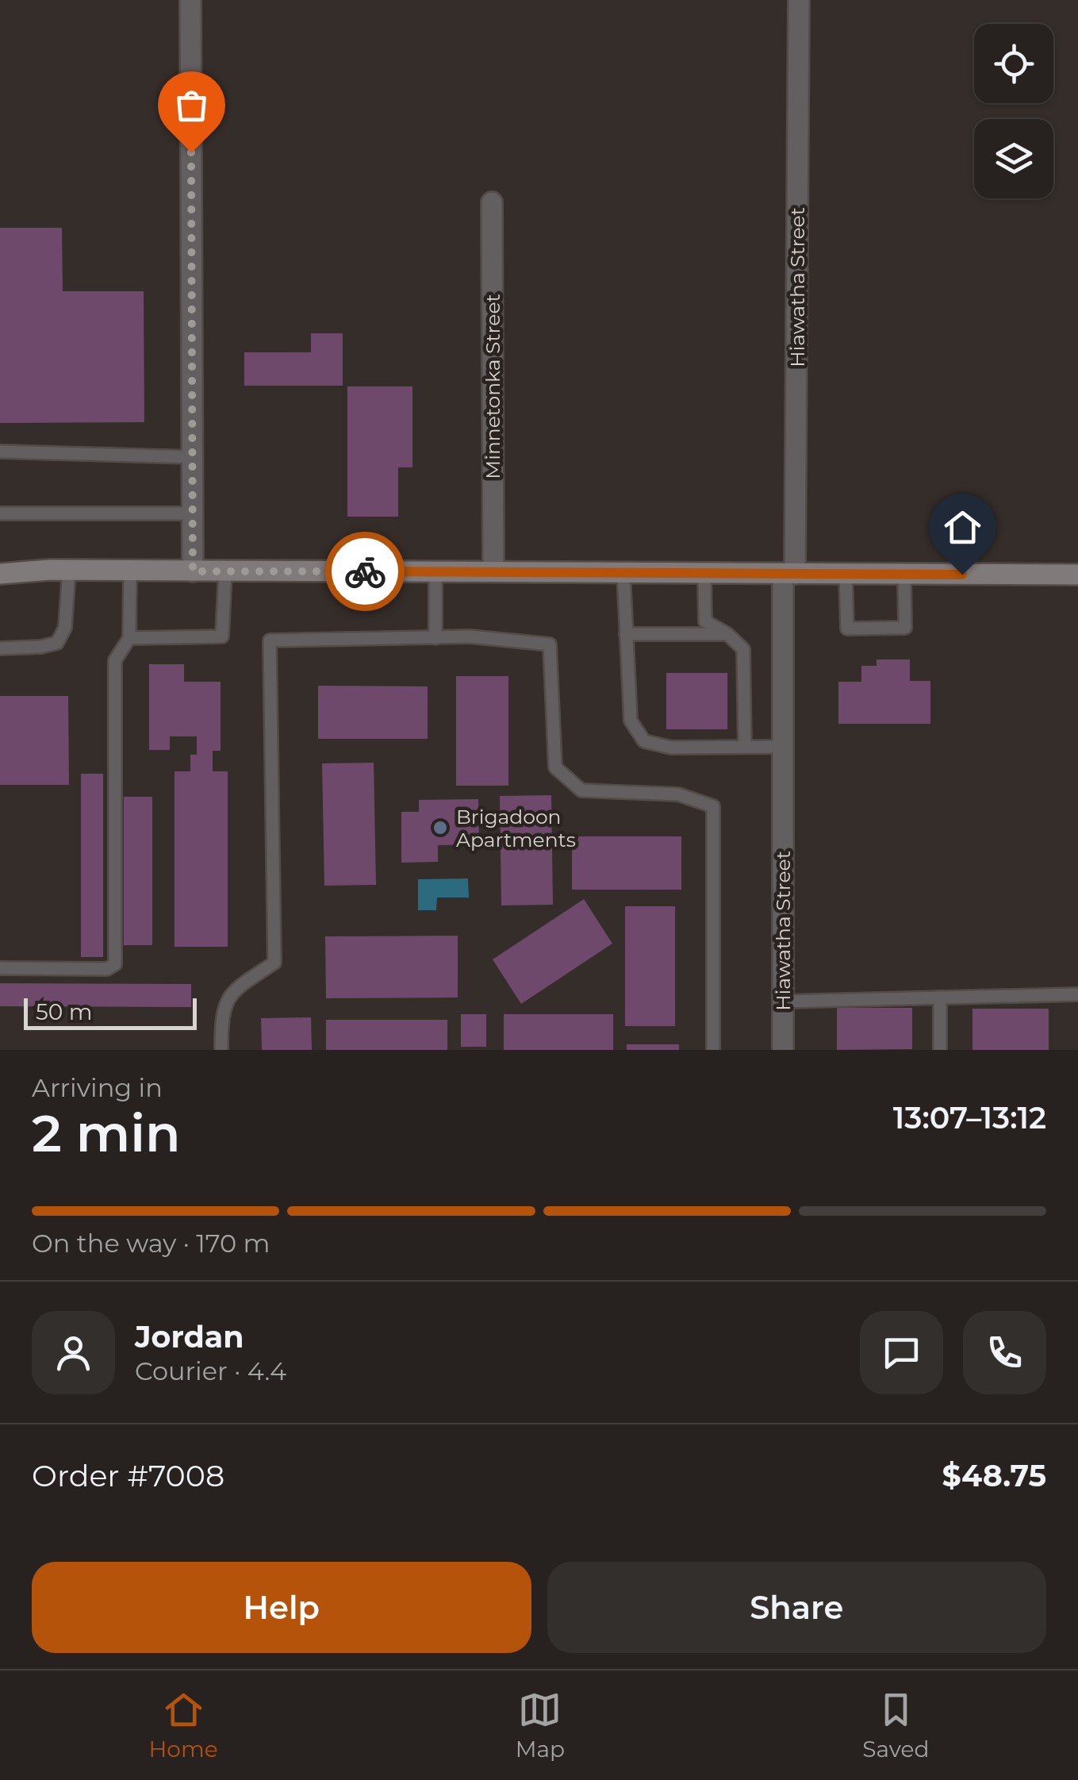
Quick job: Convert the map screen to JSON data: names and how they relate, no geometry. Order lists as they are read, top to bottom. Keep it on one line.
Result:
{"streets":{"street":["Hiawatha Street","Minnetonka Street"]},"places":["Brigadoon Apartments"],"scale_bar":"50 m","page":{"scale":"50 m","heading":["2 min","Arriving in","13:07–13:12"],"panel":["Jordan","Courier · 4.4","Order #7008","$48.75"],"bar":"On the way · 170 m","buttons":["Help","Share"],"tabs":["Home","Map","Saved"]}}
